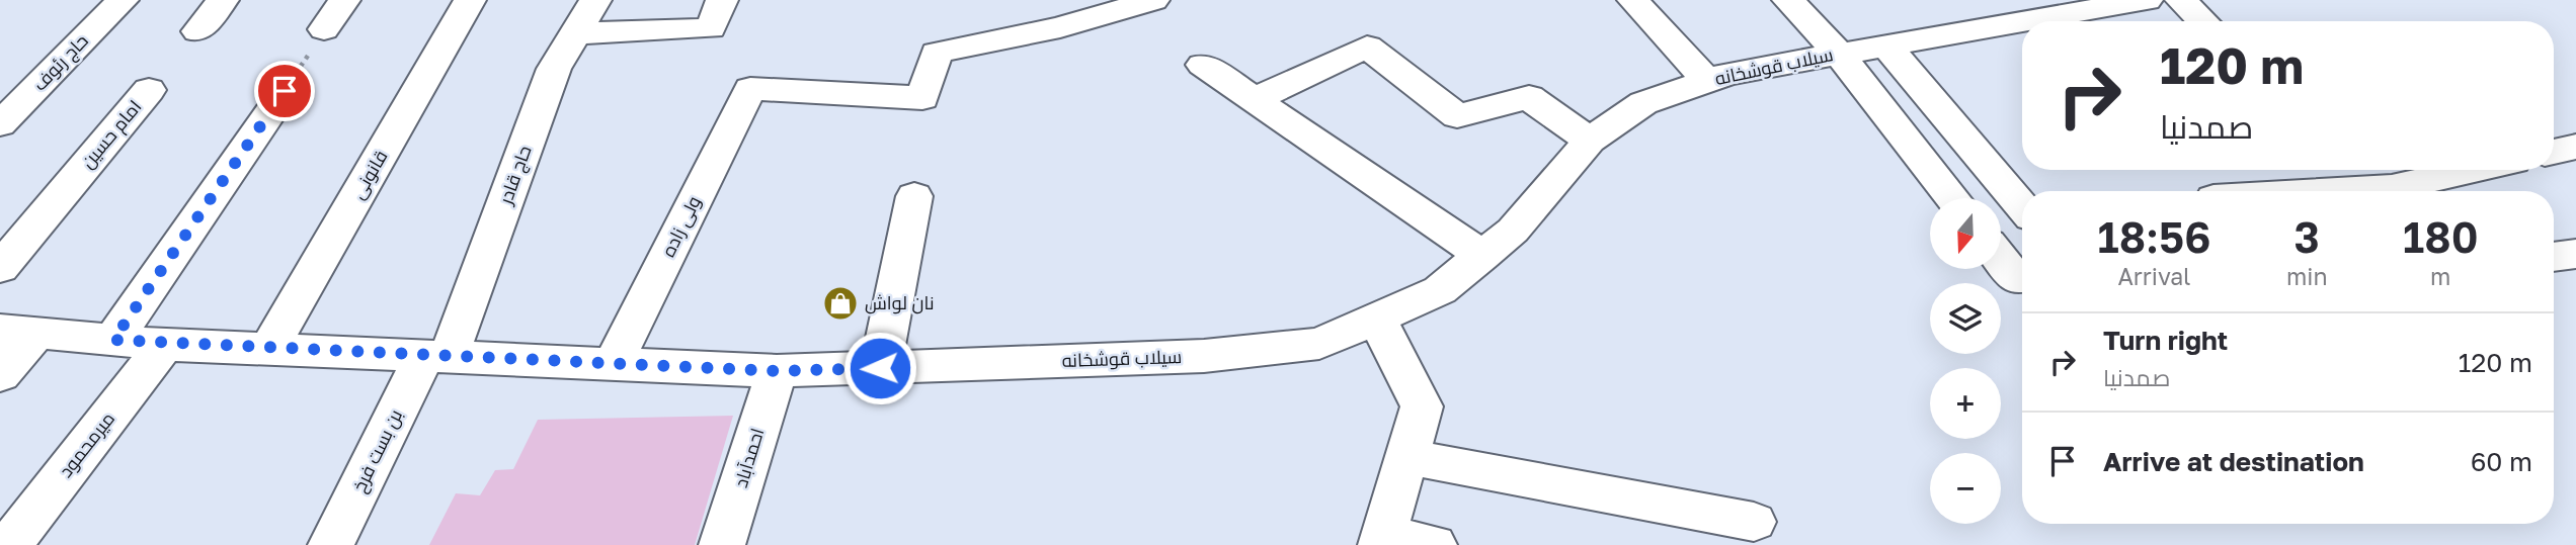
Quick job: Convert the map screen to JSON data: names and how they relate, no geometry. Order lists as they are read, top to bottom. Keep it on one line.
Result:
{"streets":{"street":["حاج رئوف","سیلاب قوشخانه","امام حسین","قانونی","حاج قادر","ولی زاده","میرمحمود","بن بست فرخ","احمدآباد"]},"crossings":[["سیلاب قوشخانه","قانونی"],["سیلاب قوشخانه","حاج قادر"],["سیلاب قوشخانه","ولی زاده"],["سیلاب قوشخانه","میرمحمود"],["سیلاب قوشخانه","بن بست فرخ"],["سیلاب قوشخانه","احمدآباد"],["حاج قادر","بن بست فرخ"]],"places":{"shop":["نان لواش"]},"north":"bottom","page":{"turn":["120 m","صمدنیا"],"eta":["18:56","Arrival","3","min","180","m"],"map_buttons":["+","−"],"list":[{"name":"Turn right","note":"صمدنیا","value":"120 m"},{"name":"Arrive at destination","value":"60 m"}]}}
